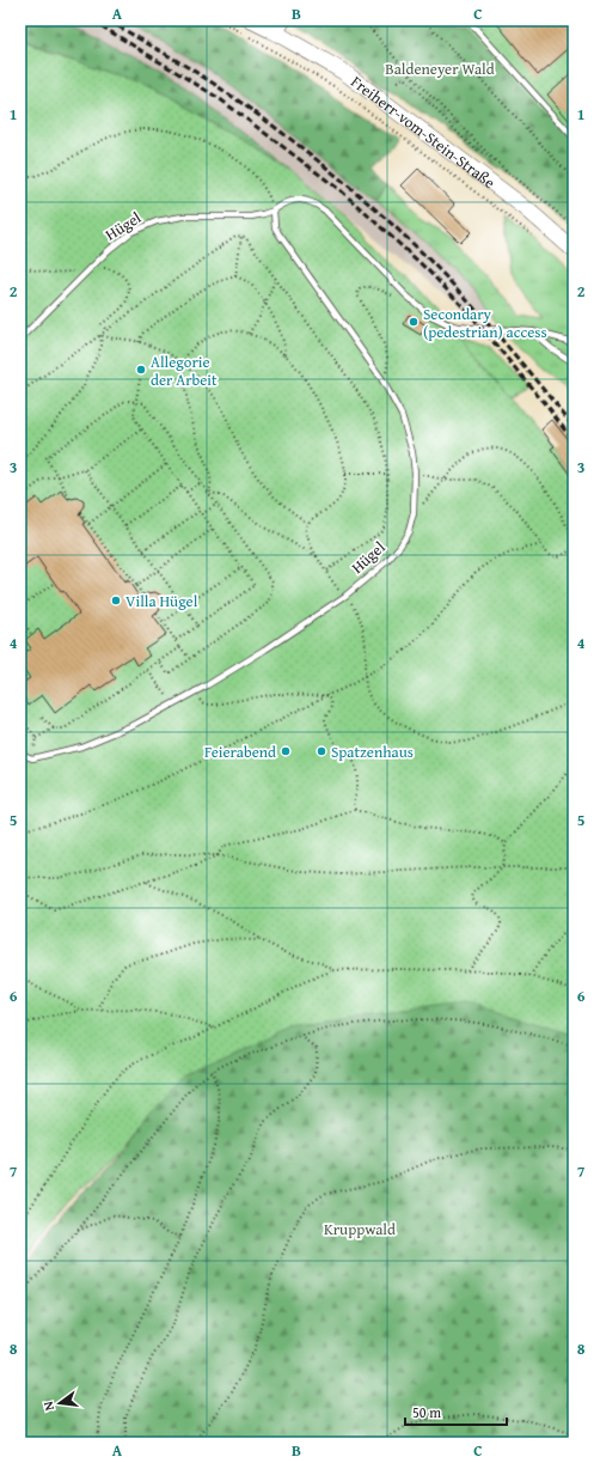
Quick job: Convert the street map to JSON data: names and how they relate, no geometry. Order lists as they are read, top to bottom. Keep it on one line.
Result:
{"streets":{"main road":["Freiherr-vom-Stein-Straße"],"lane":["Hügel"]},"parks":["Baldeneyer Wald","Kruppwald"],"places":["Secondary (pedestrian) access","Allegorie der Arbeit","Villa Hügel","Feierabend","Spatzenhaus"],"scale_bar":"50 m","north":"left","grid":{"columns":["A","B","C"],"rows":["1","2","3","4","5","6","7","8"]}}
